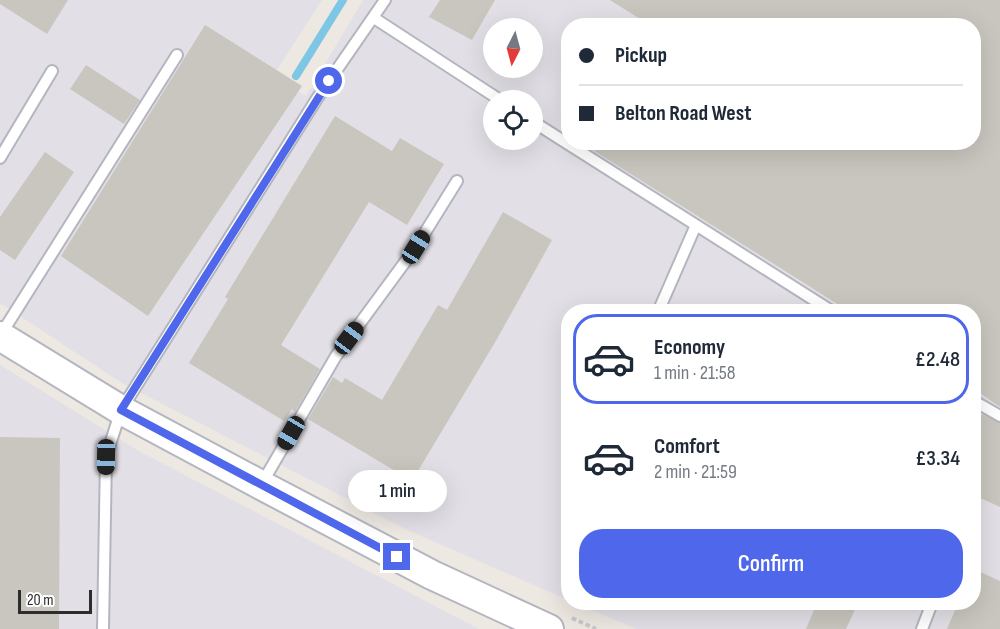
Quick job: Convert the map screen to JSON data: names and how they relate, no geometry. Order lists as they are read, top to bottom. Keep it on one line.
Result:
{"scale_bar":"20 m","north":"bottom","page":{"banner":["Pickup","Belton Road West"],"list":[{"name":"Economy","note":"1 min · 21:58","value":"£2.48"},{"name":"Comfort","note":"2 min · 21:59","value":"£3.34"}],"bubble":"1 min","buttons":"Confirm","scale":"20 m"}}
